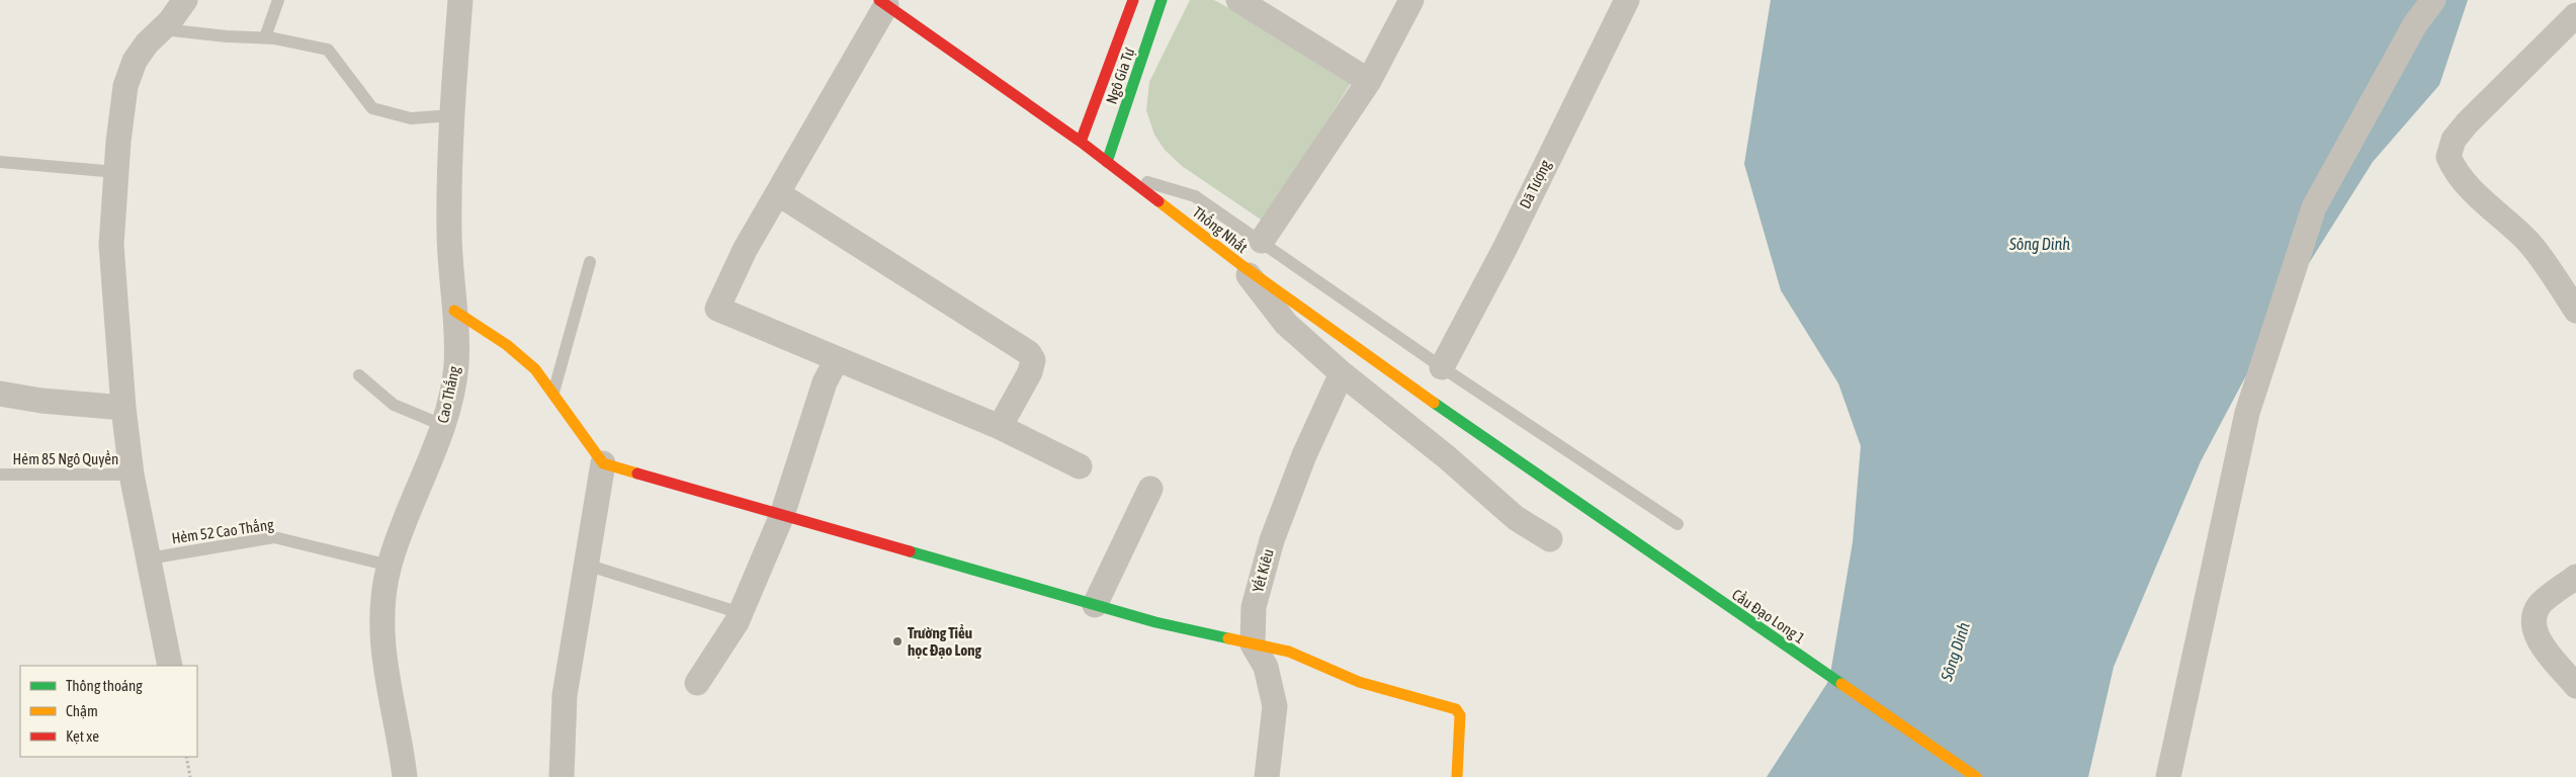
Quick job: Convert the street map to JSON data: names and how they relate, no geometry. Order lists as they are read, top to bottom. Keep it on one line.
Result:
{"streets":{"main road":["Ngô Gia Tự","Thống Nhất","Cầu Đạo Long 1"],"street":["Dã Tượng","Cao Thắng","Yết Kiêu"],"lane":["Hẻm 85 Ngô Quyền","Hẻm 52 Cao Thắng"]},"crossings":[["Ngô Gia Tự","Thống Nhất"],["Thống Nhất","Cầu Đạo Long 1"],["Cao Thắng","Hẻm 52 Cao Thắng"]],"water":["Sông Dinh"],"places":["Trường Tiểu học Đạo Long"],"legend":["Thông thoáng","Chậm","Kẹt xe"]}
